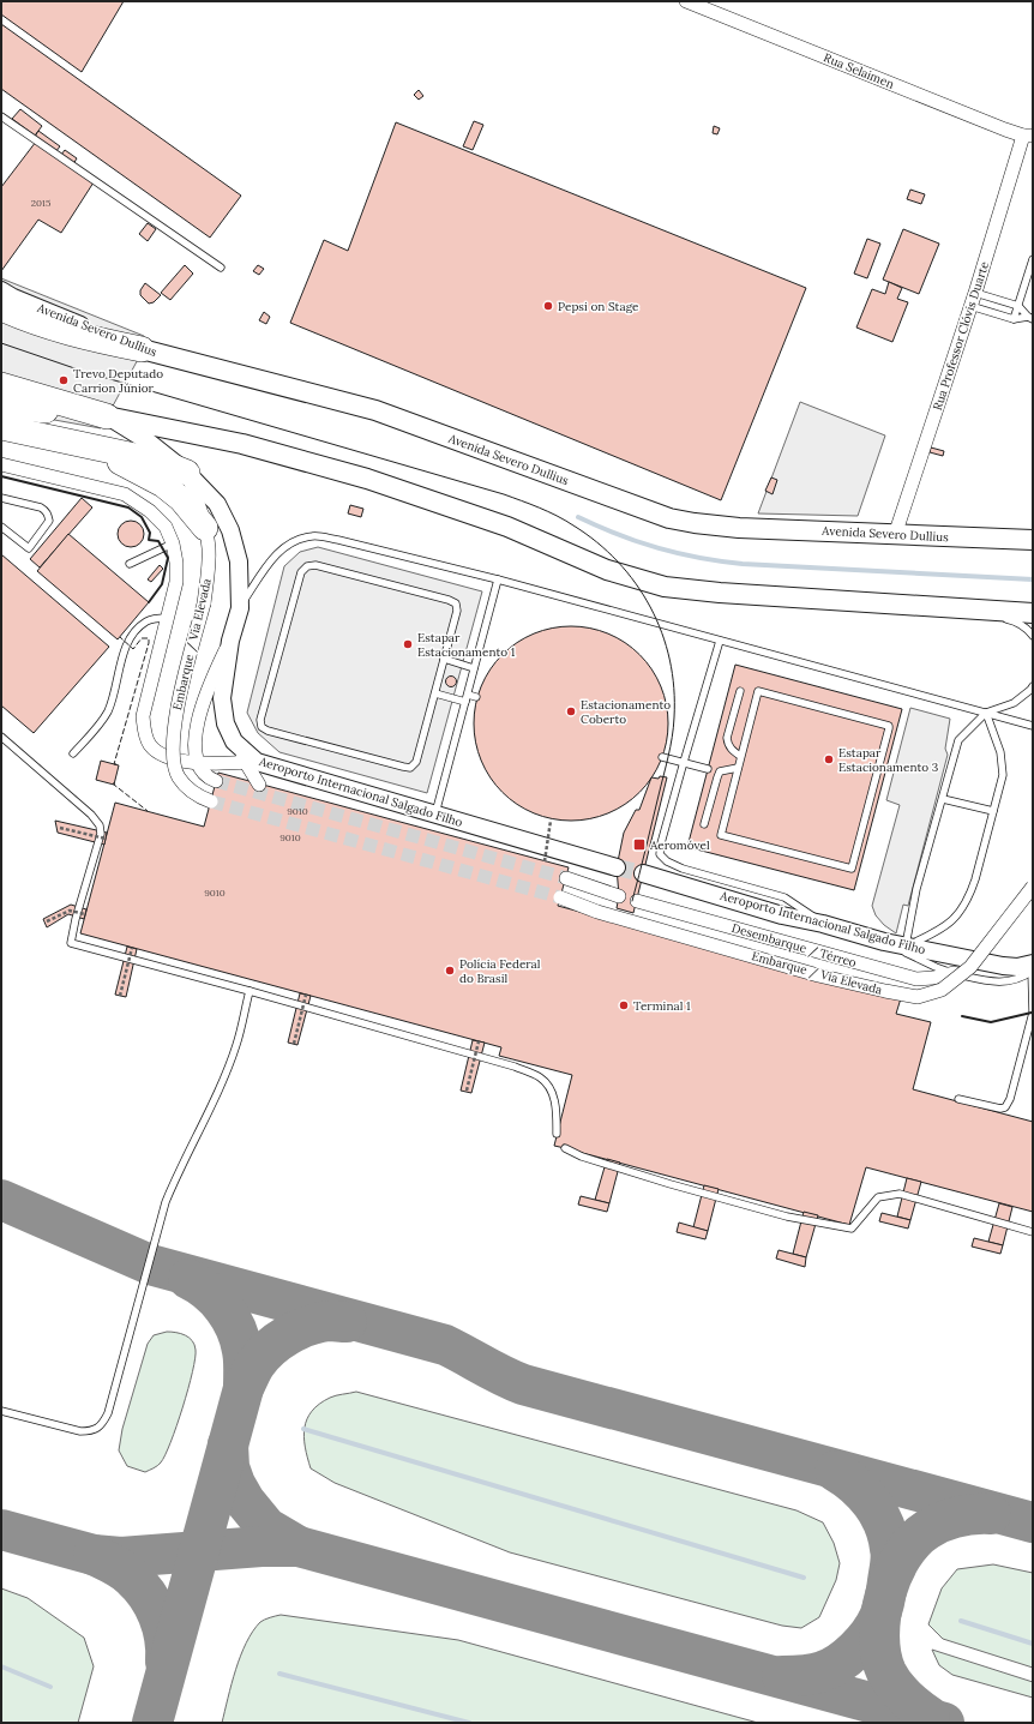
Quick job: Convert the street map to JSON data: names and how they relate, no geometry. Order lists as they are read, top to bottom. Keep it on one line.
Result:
{"streets":{"main road":["Avenida Severo Dullius"],"street":["Rua Selaimen","Rua Professor Clóvis Duarte","Embarque / Via Elevada","Aeroporto Internacional Salgado Filho","Desembarque / Térreo"]},"crossings":[["Rua Selaimen","Rua Professor Clóvis Duarte"],["Avenida Severo Dullius","Rua Professor Clóvis Duarte"],["Embarque / Via Elevada","Aeroporto Internacional Salgado Filho"]],"places":{"other":["Pepsi on Stage","Trevo Deputado Carrion Júnior","Estapar Estacionamento 1","Estacionamento Coberto","Estapar Estacionamento 3","Polícia Federal do Brasil","Terminal 1"],"transit":["Aeromóvel"]},"house_numbers":["2015","9010","9010","9010"]}
